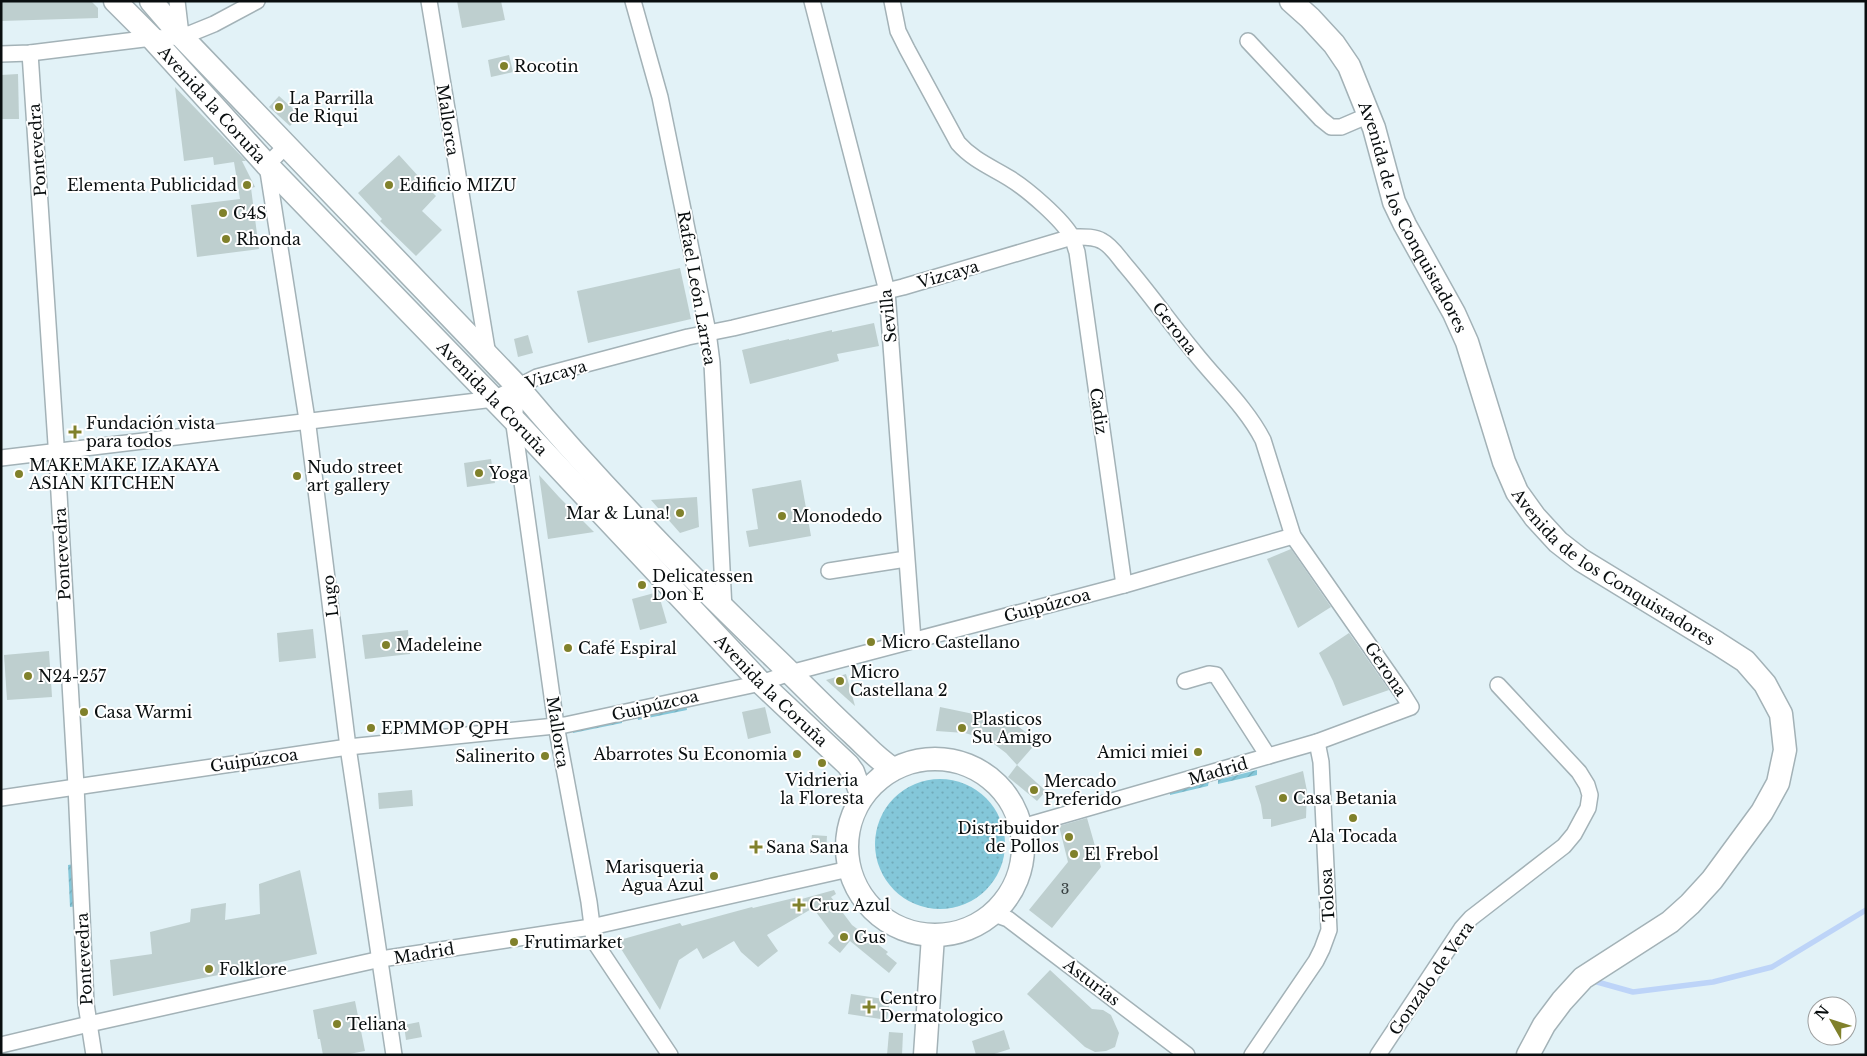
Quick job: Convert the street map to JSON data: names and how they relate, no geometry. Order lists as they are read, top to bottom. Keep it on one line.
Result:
{"streets":{"main road":["Avenida la Coruña","Avenida de los Conquistadores"],"street":["Mallorca","Pontevedra","Vizcaya","Rafael León Larrea","Sevilla","Gerona","Cadiz","Lugo","Guipúzcoa","Madrid","Tolosa","Gonzalo de Vera","Asturias"]},"crossings":[["Avenida la Coruña","Mallorca"],["Avenida la Coruña","Vizcaya"],["Avenida la Coruña","Rafael León Larrea"],["Avenida la Coruña","Lugo"],["Avenida la Coruña","Guipúzcoa"],["Avenida la Coruña","Madrid"],["Avenida la Coruña","Asturias"],["Mallorca","Vizcaya"],["Mallorca","Guipúzcoa"],["Mallorca","Madrid"],["Pontevedra","Vizcaya"],["Pontevedra","Guipúzcoa"],["Pontevedra","Madrid"],["Vizcaya","Rafael León Larrea"],["Vizcaya","Sevilla"],["Vizcaya","Gerona"],["Vizcaya","Cadiz"],["Vizcaya","Lugo"],["Sevilla","Guipúzcoa"],["Gerona","Cadiz"],["Gerona","Guipúzcoa"],["Gerona","Madrid"],["Cadiz","Guipúzcoa"],["Lugo","Guipúzcoa"],["Lugo","Madrid"],["Madrid","Tolosa"],["Madrid","Asturias"]],"places":{"other":["Rocotin","La Parrilla de Riqui","Elementa Publicidad","Edificio MIZU","G4S","Rhonda","Yoga","MAKEMAKE IZAKAYA ASIAN KITCHEN","Nudo street art gallery","Mar & Luna!","Monodedo","Delicatessen Don E","Micro Castellano","Madeleine","Café Espiral","N24-257","Micro Castellana 2","Casa Warmi","EPMMOP QPH","Plasticos Su Amigo","Amici miei","Abarrotes Su Economia","Salinerito","Vidrieria la Floresta","Mercado Preferido","Casa Betania","Ala Tocada","Distribuidor de Pollos","El Frebol","Marisqueria Agua Azul","Gus","Frutimarket","Folklore","Teliana"],"health":["Fundación vista para todos","Sana Sana","Cruz Azul","Centro Dermatologico"]},"house_numbers":["3"],"north":"top left"}
